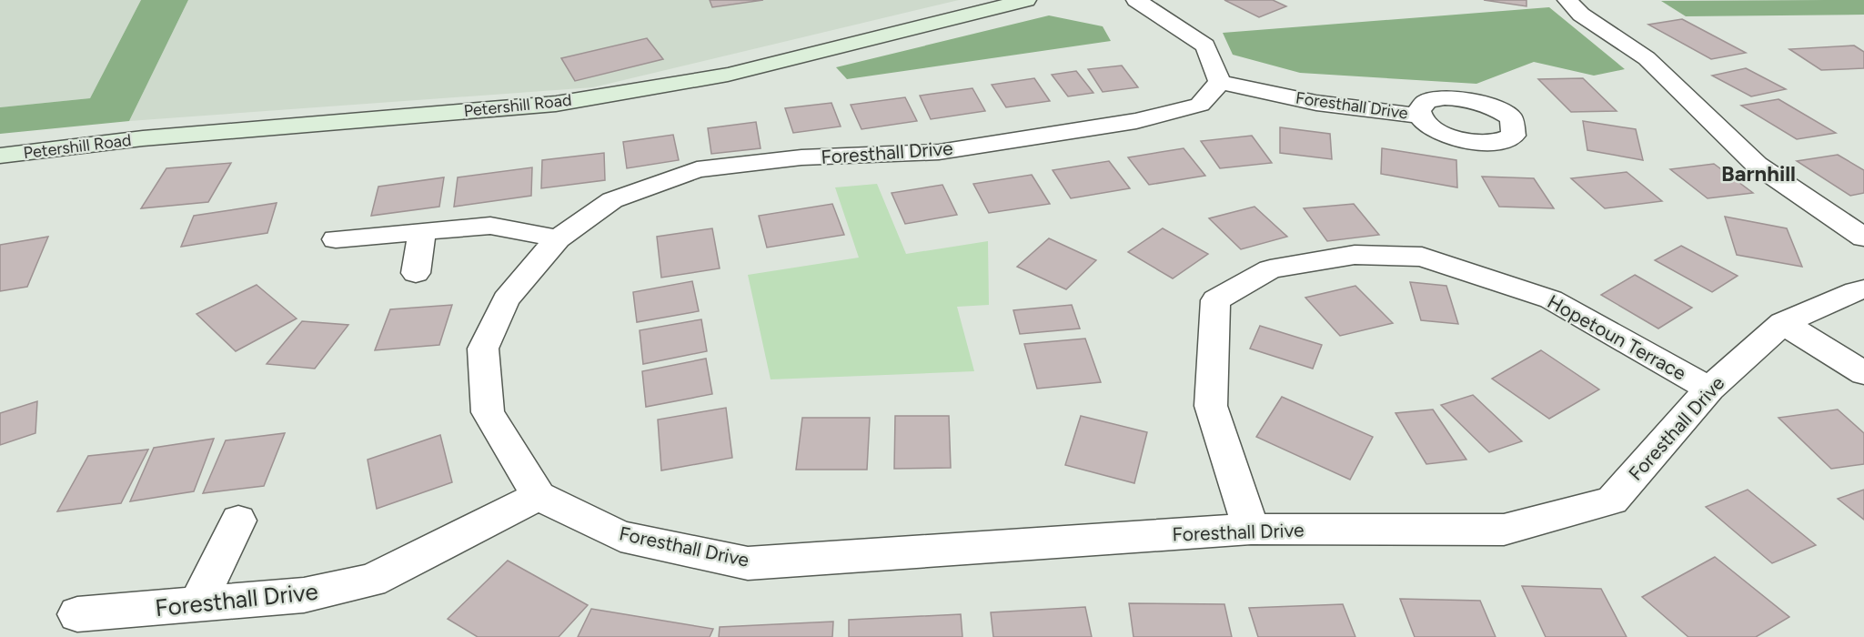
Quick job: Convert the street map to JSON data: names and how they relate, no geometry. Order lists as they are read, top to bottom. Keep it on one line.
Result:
{"streets":{"street":["Petershill Road","Foresthall Drive","Hopetoun Terrace"]},"crossings":[["Foresthall Drive","Hopetoun Terrace"]],"districts":["Barnhill"]}
